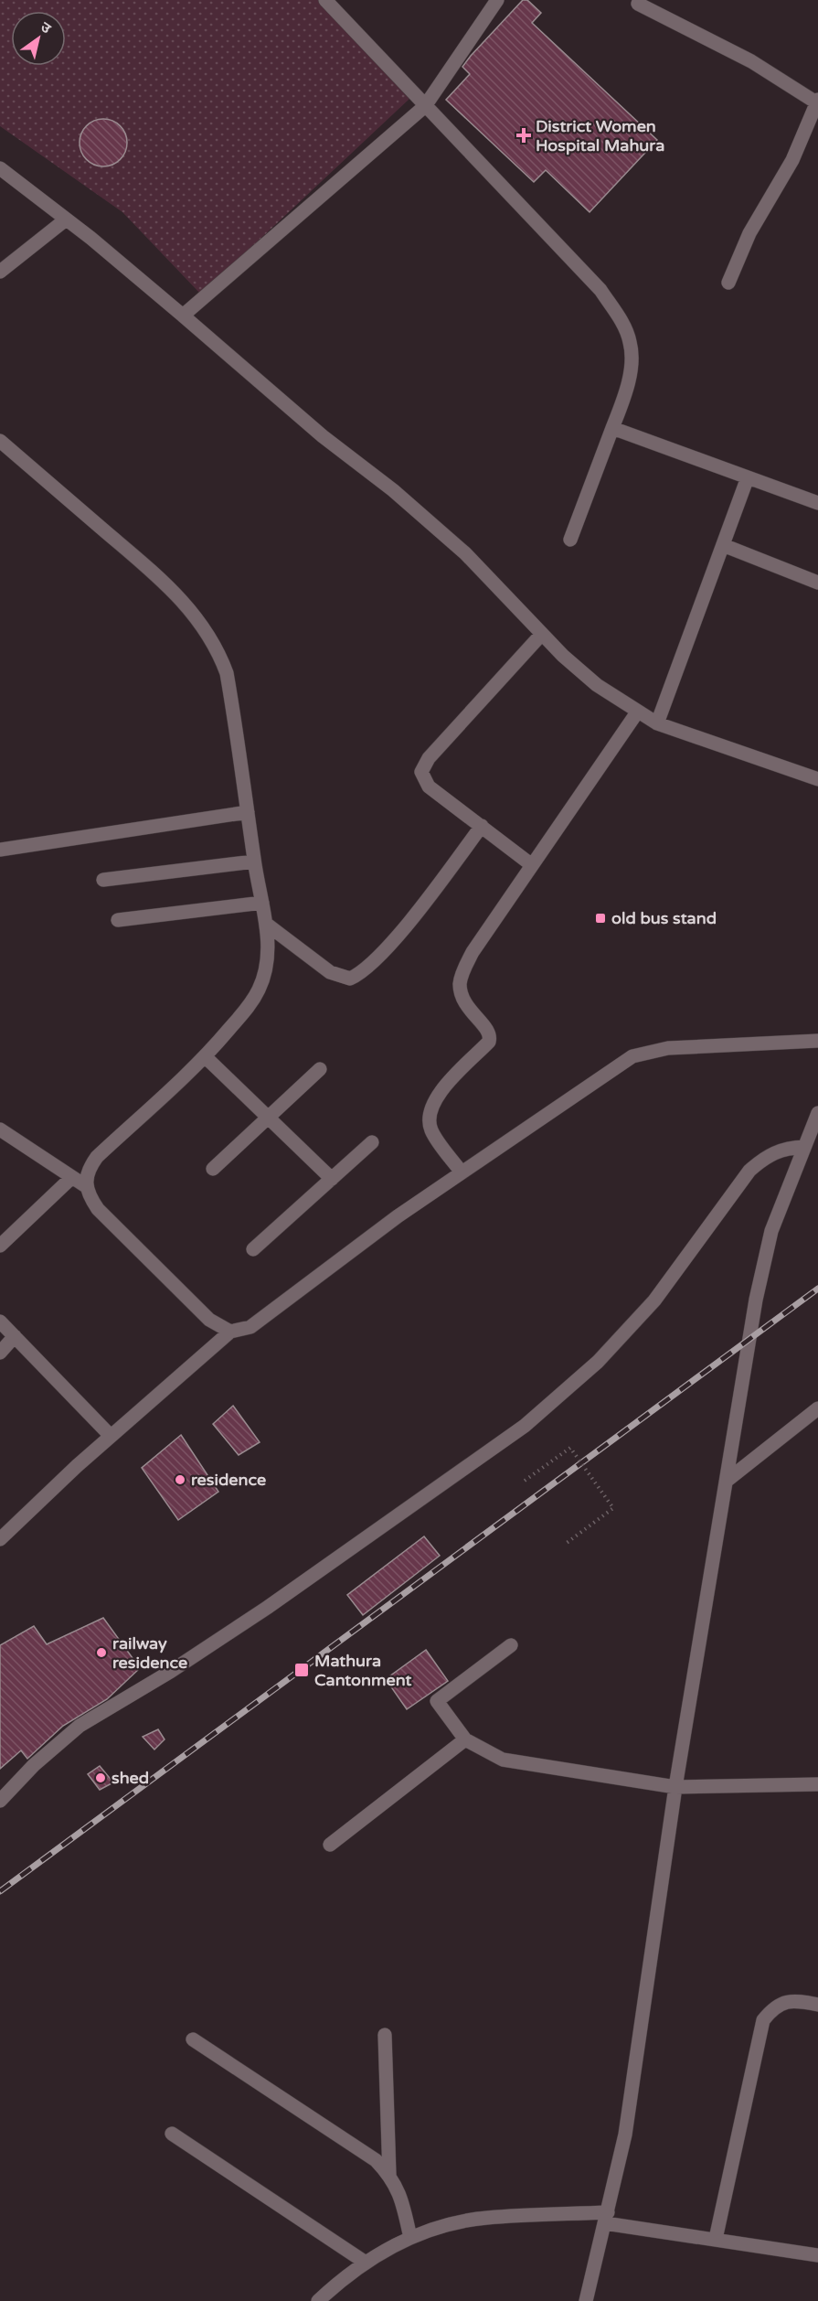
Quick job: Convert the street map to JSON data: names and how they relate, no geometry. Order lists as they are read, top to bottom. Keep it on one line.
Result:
{"places":{"health":["District Women Hospital Mahura"],"transit":["old bus stand","Mathura Cantonment"],"other":["residence","railway residence","shed"]},"north":"top right"}
